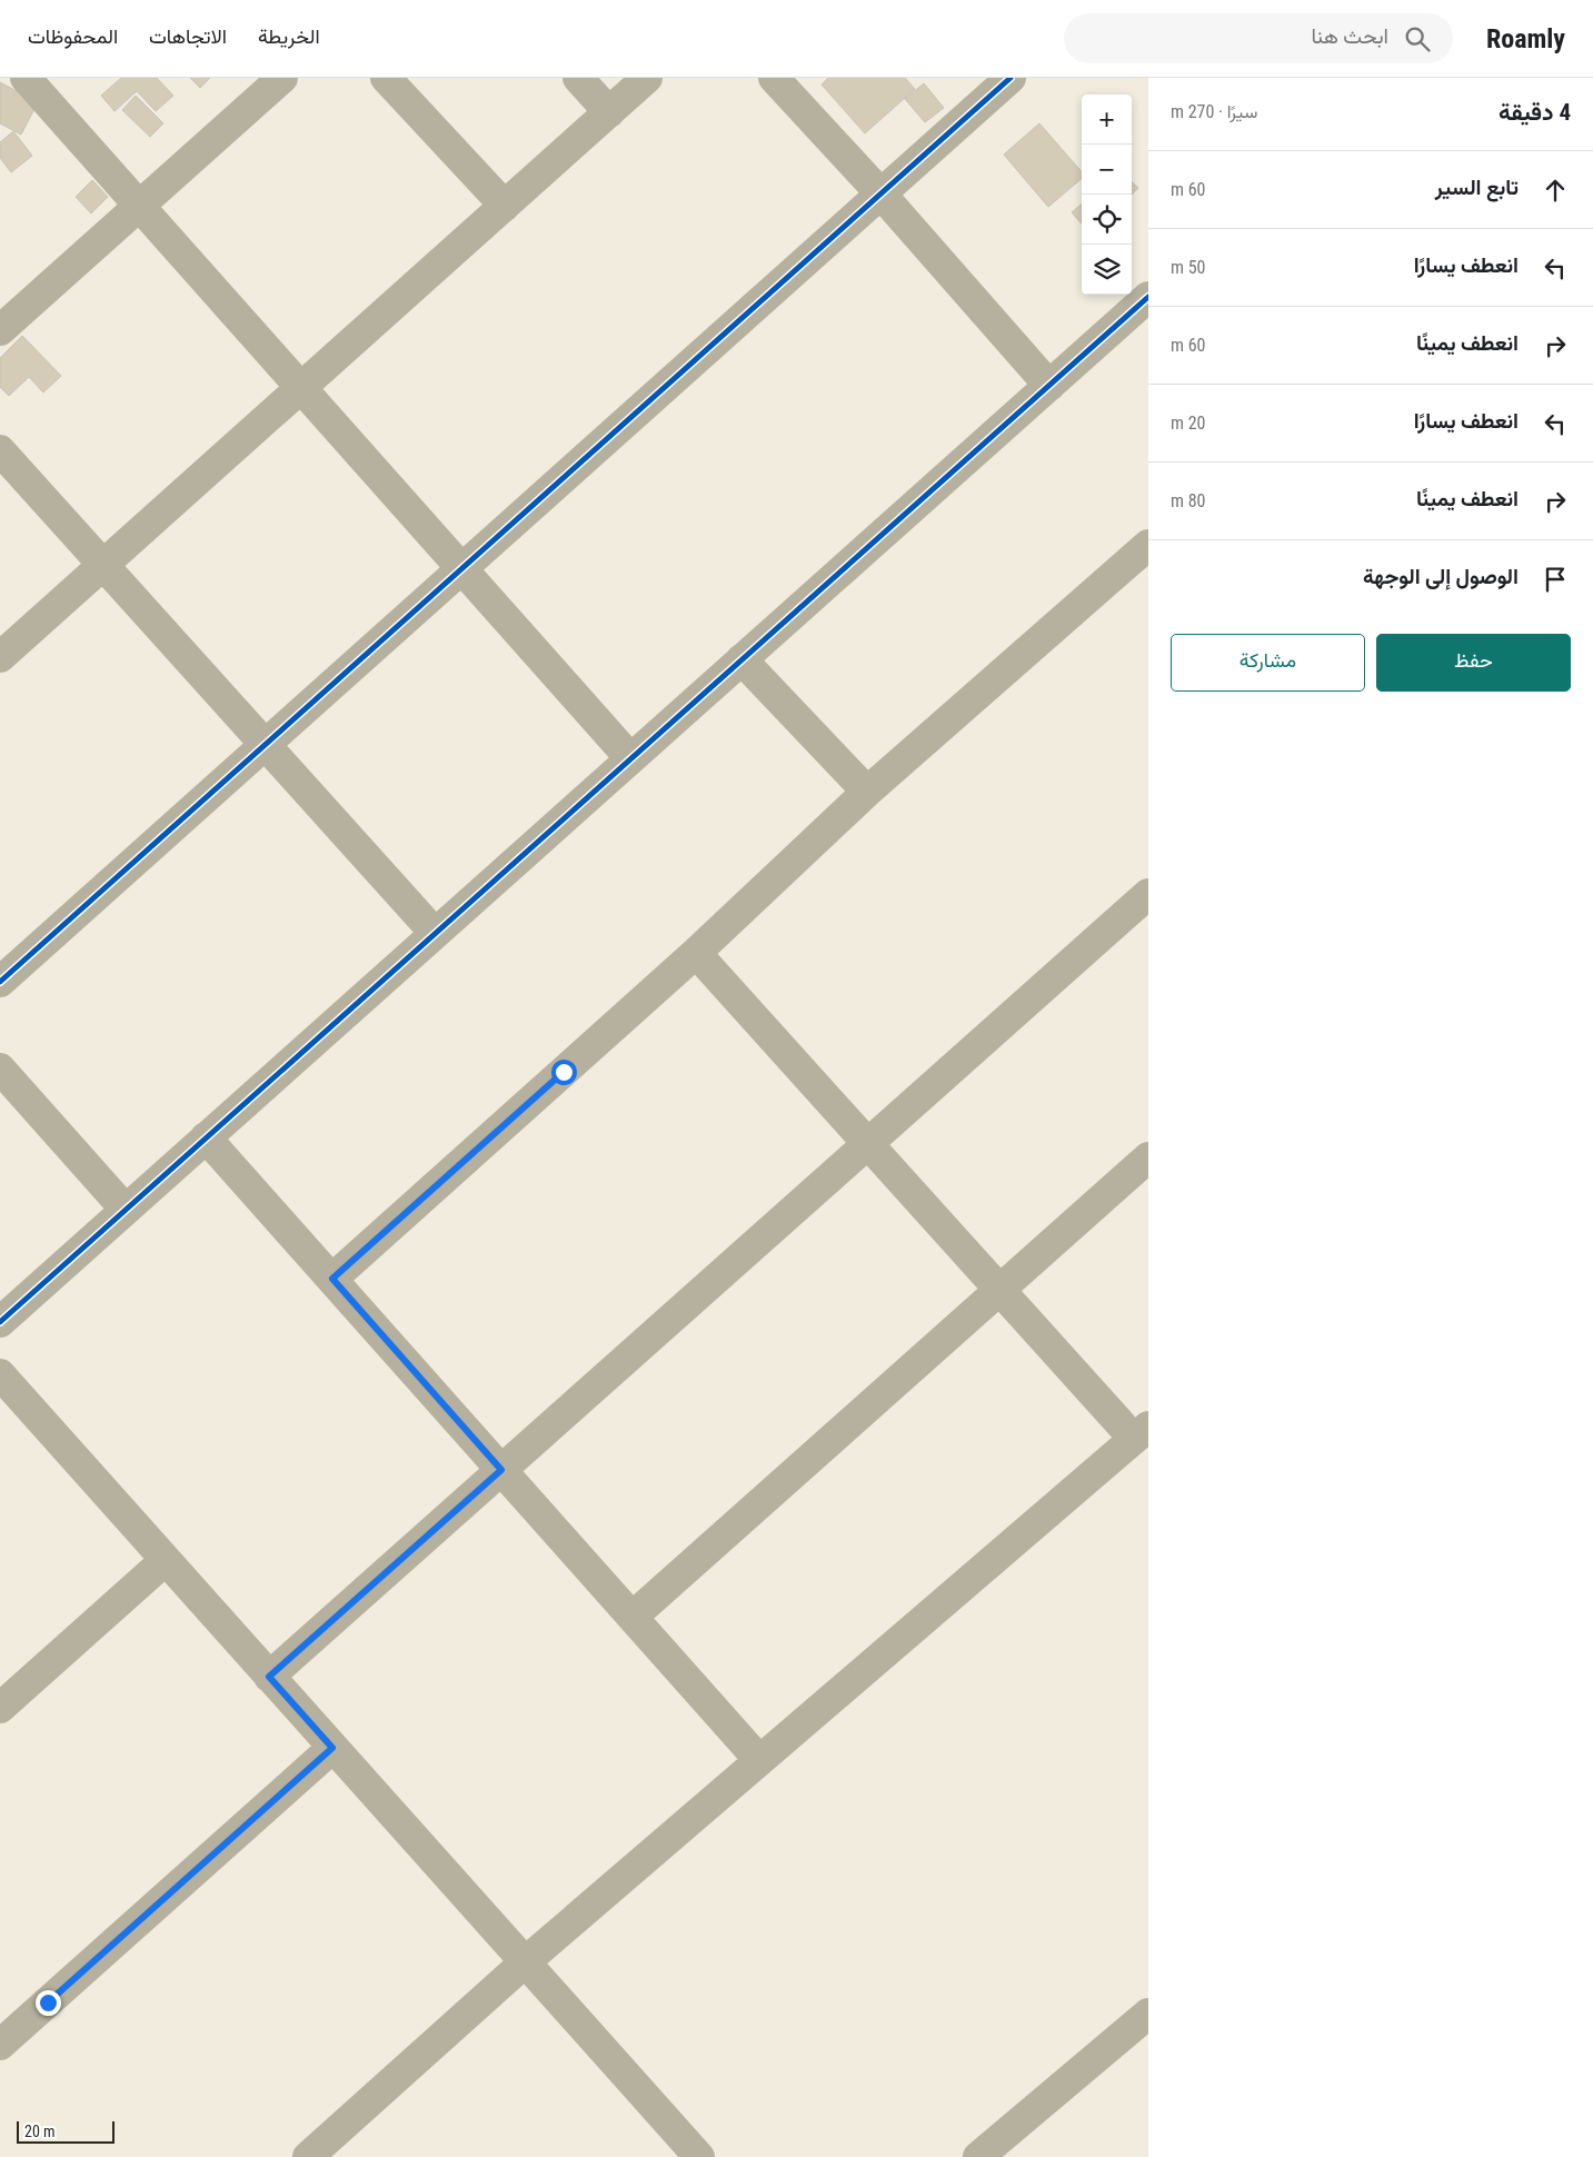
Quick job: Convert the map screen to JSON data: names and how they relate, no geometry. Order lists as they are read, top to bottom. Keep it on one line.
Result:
{"scale_bar":"20 m","page":{"header":"Roamly","search":"ابحث هنا","nav":["الخريطة","الاتجاهات","المحفوظات"],"heading":["4 دقيقة","سيرًا · 270 m"],"map_buttons":["+","−"],"list":[["تابع السير","60 m"],["انعطف يسارًا","50 m"],["انعطف يمينًا","60 m"],["انعطف يسارًا","20 m"],["انعطف يمينًا","80 m"],"الوصول إلى الوجهة"],"buttons":["حفظ","مشاركة"],"scale":"20 m"}}
